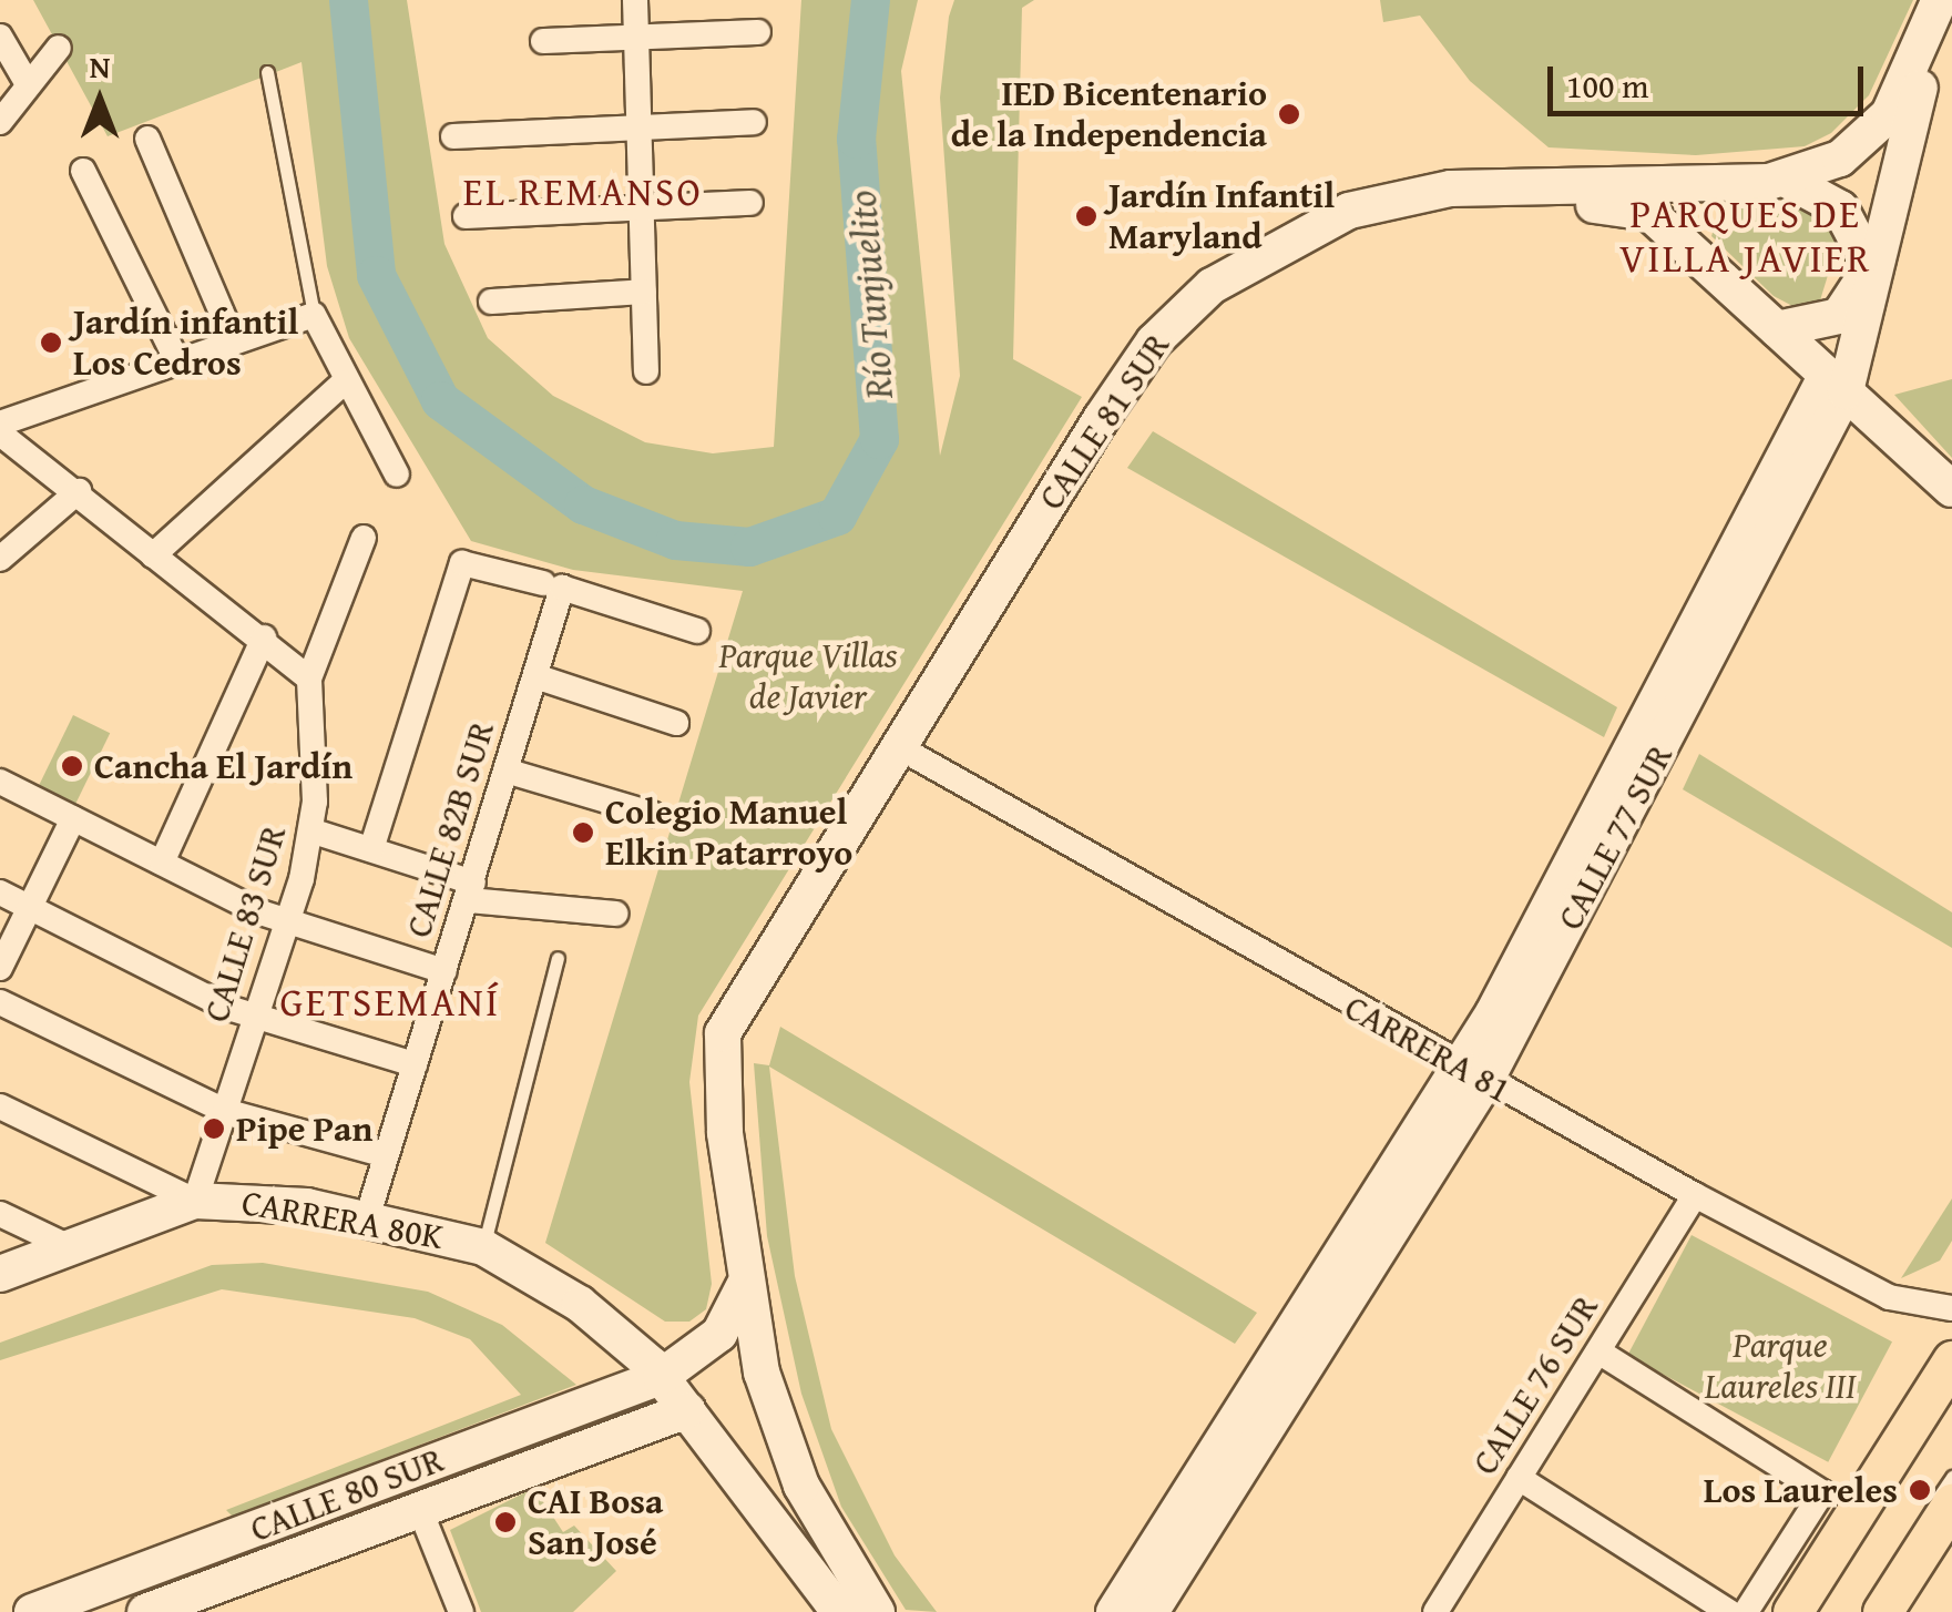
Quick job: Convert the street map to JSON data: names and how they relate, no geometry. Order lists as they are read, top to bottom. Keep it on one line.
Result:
{"streets":{"street":["CALLE 81 SUR","CALLE 82B SUR","CALLE 77 SUR","CALLE 83 SUR","CARRERA 81","CARRERA 80K","CALLE 76 SUR","CALLE 80 SUR"]},"crossings":[["CALLE 81 SUR","CALLE 77 SUR"],["CALLE 81 SUR","CARRERA 81"],["CALLE 82B SUR","CARRERA 80K"],["CALLE 77 SUR","CARRERA 81"],["CALLE 83 SUR","CARRERA 80K"],["CARRERA 81","CALLE 76 SUR"],["CARRERA 80K","CALLE 80 SUR"]],"districts":["EL REMANSO","PARQUES DE VILLA JAVIER","GETSEMANÍ"],"water":["Río Tunjuelito"],"parks":["Parque Villas de Javier","Parque Laureles III"],"places":["IED Bicentenario de la Independencia","Jardín Infantil Maryland","Jardín infantil Los Cedros","Cancha El Jardín","Colegio Manuel Elkin Patarroyo","Pipe Pan","Los Laureles","CAI Bosa San José"],"scale_bar":"100 m","north":"top"}
